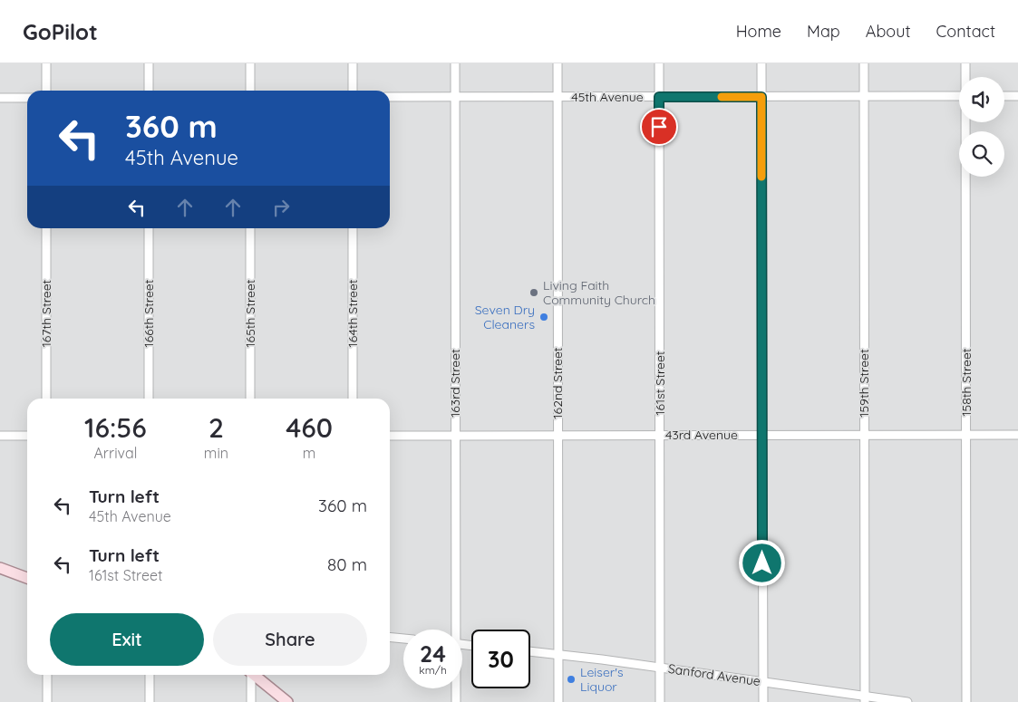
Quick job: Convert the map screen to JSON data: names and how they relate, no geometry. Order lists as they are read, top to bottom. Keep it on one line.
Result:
{"streets":{"street":["45th Avenue","167th Street","166th Street","165th Street","164th Street","158th Street","163rd Street","162nd Street","161st Street","159th Street","43rd Avenue","Sanford Avenue"]},"crossings":[["45th Avenue","163rd Street"],["45th Avenue","162nd Street"],["45th Avenue","161st Street"],["45th Avenue","159th Street"],["158th Street","43rd Avenue"],["163rd Street","43rd Avenue"],["162nd Street","43rd Avenue"],["162nd Street","Sanford Avenue"],["161st Street","43rd Avenue"],["161st Street","Sanford Avenue"],["159th Street","43rd Avenue"],["159th Street","Sanford Avenue"]],"places":["Living Faith Community Church","Seven Dry Cleaners","Leiser's Liquor"],"page":{"header":"GoPilot","nav":["Home","Map","About","Contact"],"turn":["360 m","45th Avenue"],"eta":["16:56","Arrival","2","min","460","m"],"list":[{"name":"Turn left","note":"45th Avenue","value":"360 m"},{"name":"Turn left","note":"161st Street","value":"80 m"}],"buttons":["Exit","Share"],"speed":"24 km/h","limit":"30"}}
